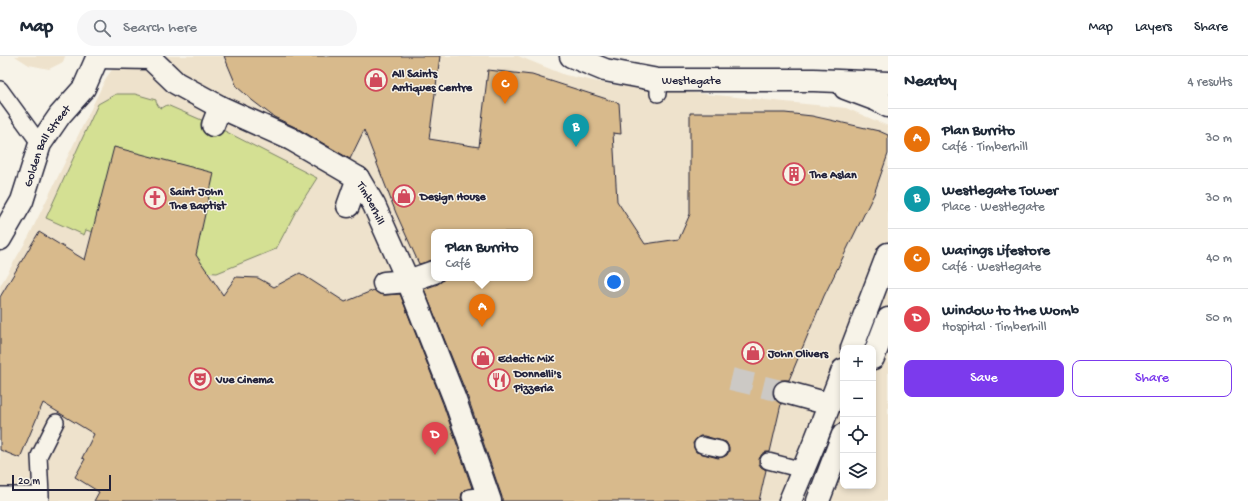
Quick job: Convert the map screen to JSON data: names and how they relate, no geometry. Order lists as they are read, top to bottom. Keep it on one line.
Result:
{"streets":{"street":["Westlegate","Golden Ball Street","Timberhill"]},"crossings":[["Golden Ball Street","Timberhill"]],"places":{"shop":["All Saints Antiques Centre","Design House","John Olivers","Eclectic Mix"],"building":["The Aslan"],"church":["Saint John The Baptist"],"theatre":["Vue Cinema"],"restaurant":["Donnelli's Pizzeria"]},"scale_bar":"20 m","page":{"header":"Map","search":"Search here","nav":["Map","Layers","Share"],"heading":["Nearby","4 results"],"pins":["C","B","A","D"],"list":[{"mark":"A","name":"Plan Burrito","note":"Café · Timberhill","value":"30 m"},{"mark":"B","name":"Westlegate Tower","note":"Place · Westlegate","value":"30 m"},{"mark":"C","name":"Warings Lifestore","note":"Café · Westlegate","value":"40 m"},{"mark":"D","name":"Window to the Womb","note":"Hospital · Timberhill","value":"50 m"}],"popup":["Plan Burrito","Café"],"map_buttons":["+","−"],"buttons":["Save","Share"],"scale":"20 m"}}
